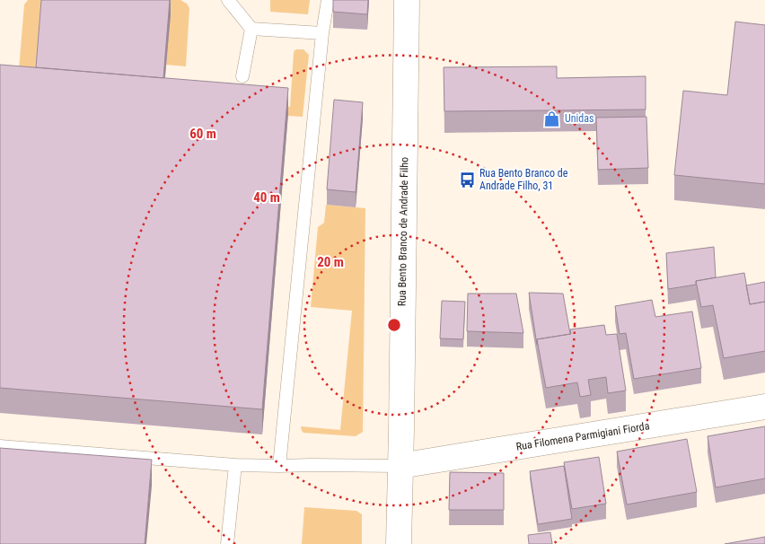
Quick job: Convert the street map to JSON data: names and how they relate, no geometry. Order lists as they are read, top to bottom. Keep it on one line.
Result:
{"streets":{"street":["Rua Bento Branco de Andrade Filho","Rua Filomena Parmigiani Fiorda"]},"crossings":[["Rua Bento Branco de Andrade Filho","Rua Filomena Parmigiani Fiorda"]],"places":{"shop":["Unidas"],"bus stop":["Rua Bento Branco de Andrade Filho, 31"]},"rings":["60 m","40 m","20 m"]}
